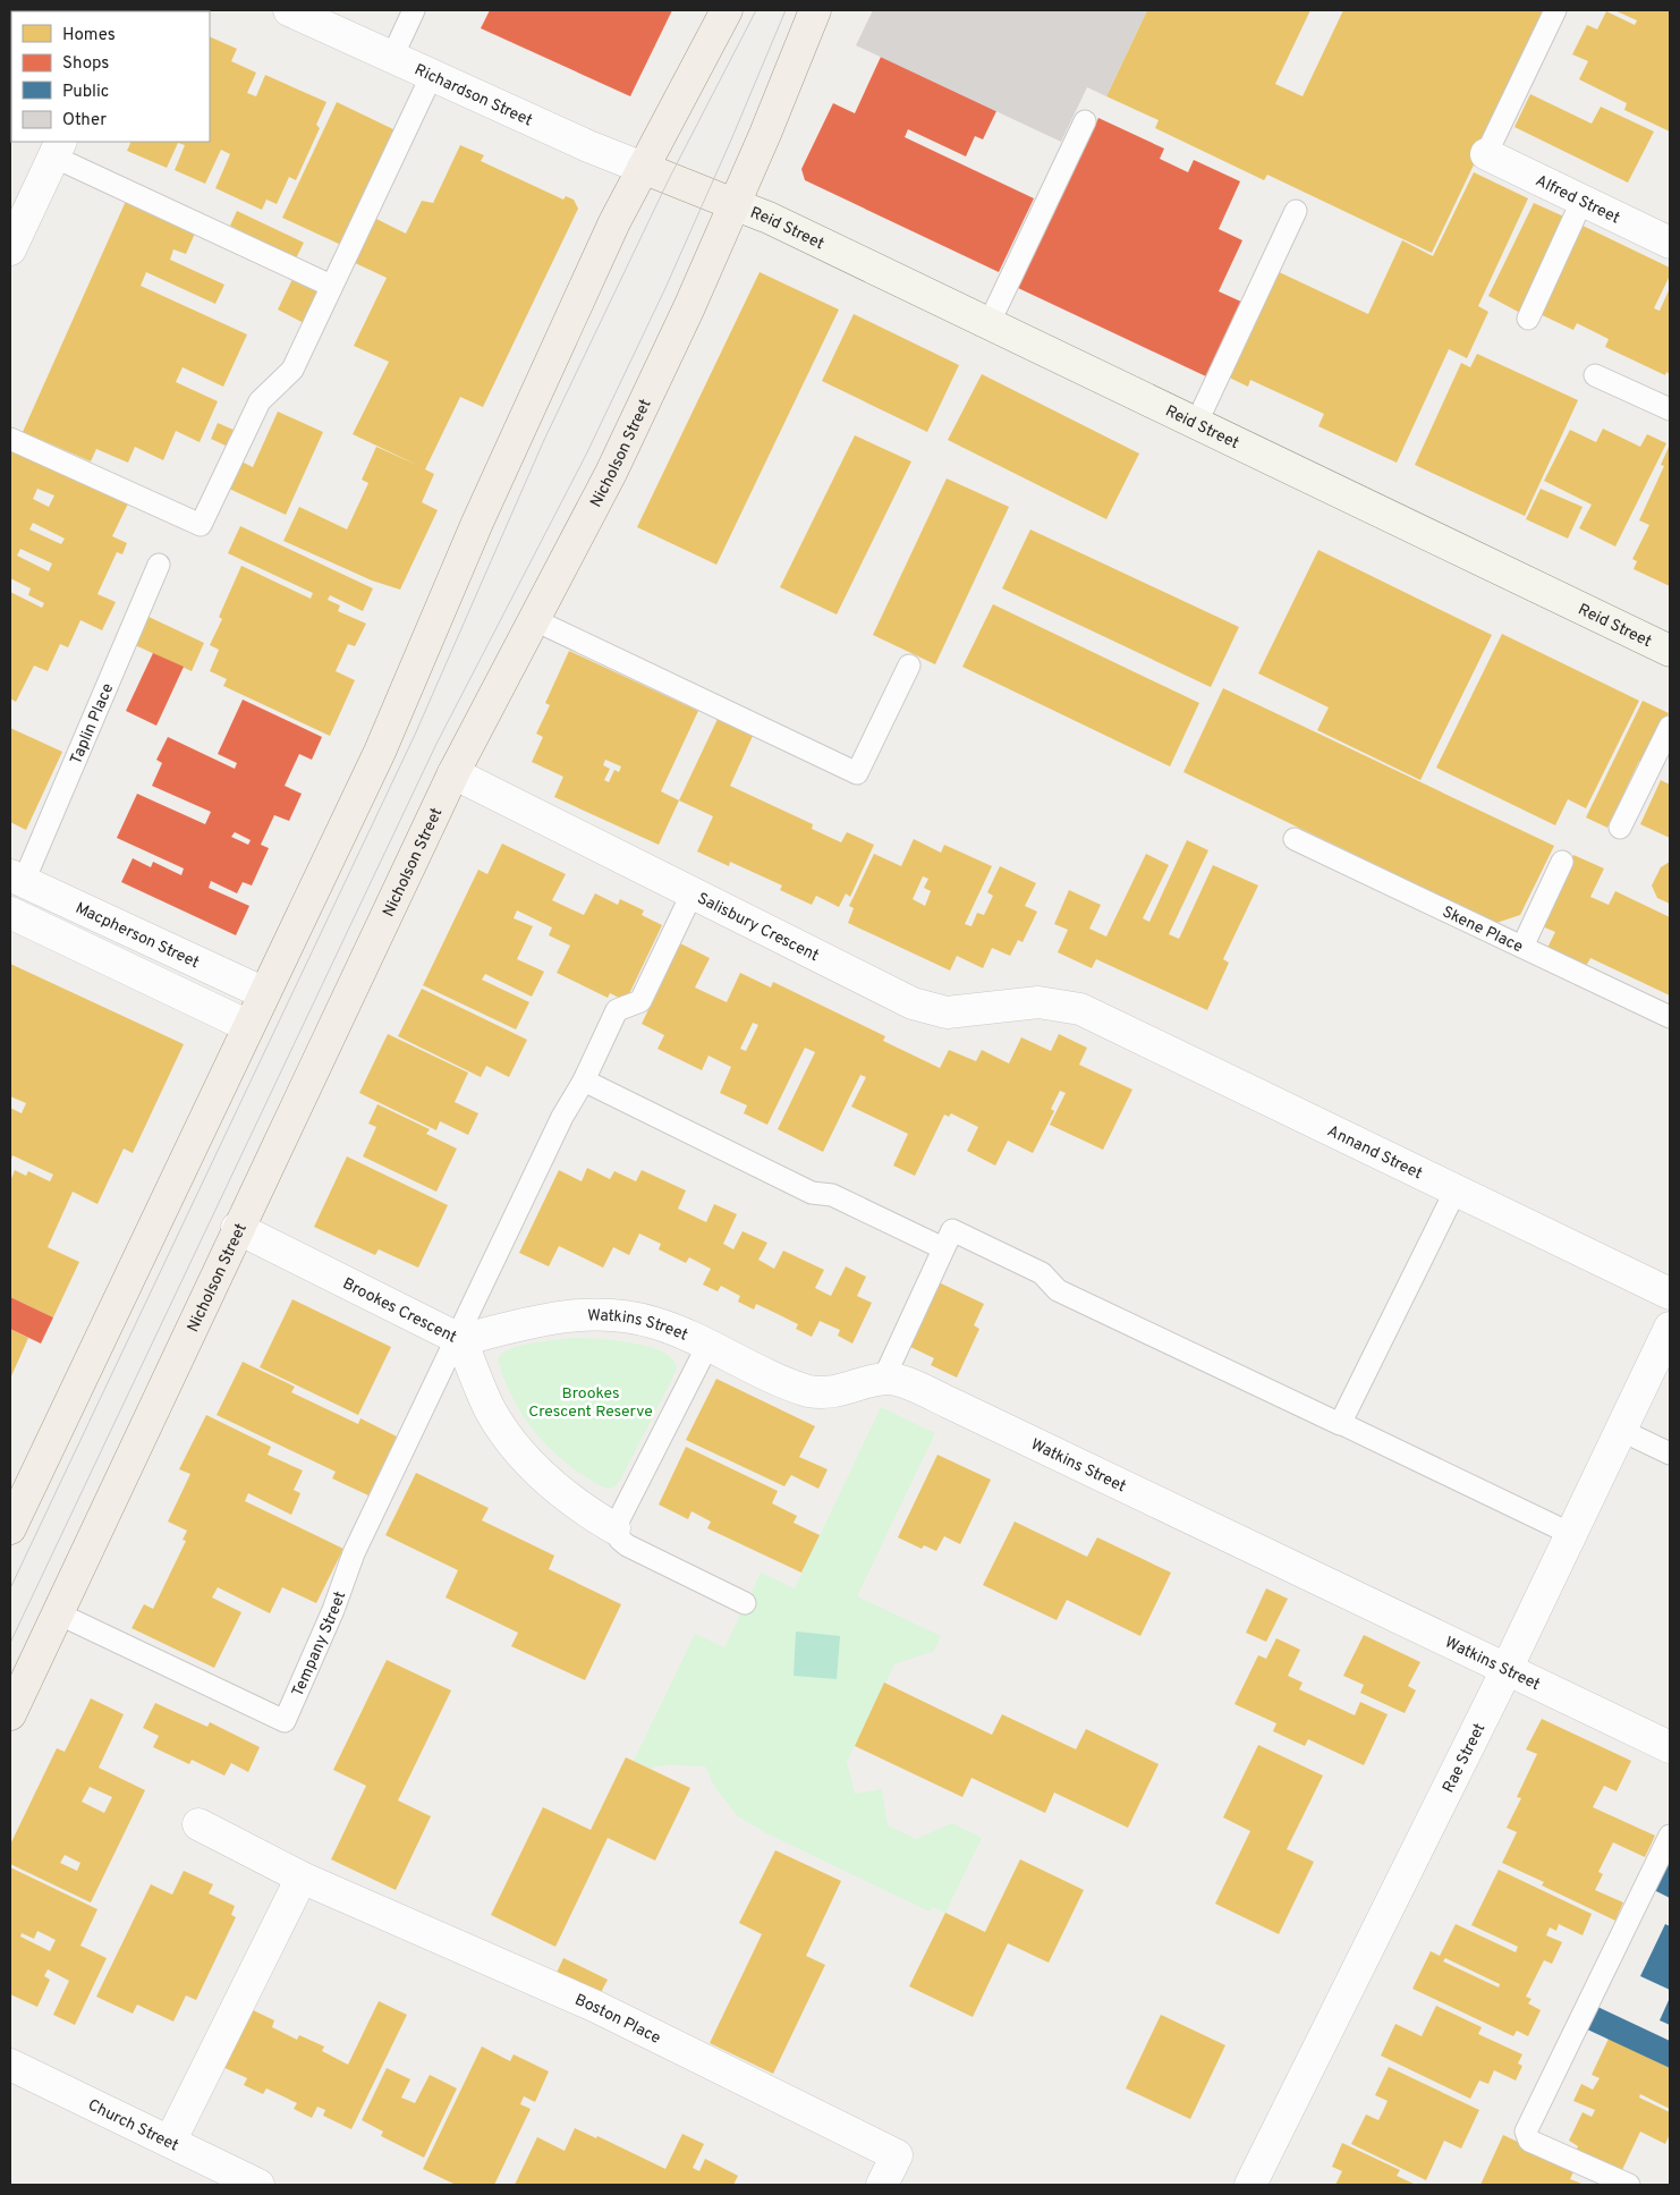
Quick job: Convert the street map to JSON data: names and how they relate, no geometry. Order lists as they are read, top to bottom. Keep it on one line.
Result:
{"streets":{"main road":["Nicholson Street"],"street":["Richardson Street","Alfred Street","Reid Street","Taplin Place","Salisbury Crescent","Macpherson Street","Annand Street","Brookes Crescent","Watkins Street","Rae Street","Boston Place","Church Street"],"lane":["Skene Place","Tempany Street"]},"crossings":[["Reid Street","Nicholson Street"],["Nicholson Street","Salisbury Crescent"],["Nicholson Street","Brookes Crescent"],["Nicholson Street","Tempany Street"],["Taplin Place","Macpherson Street"],["Salisbury Crescent","Annand Street"],["Brookes Crescent","Watkins Street"],["Brookes Crescent","Tempany Street"],["Watkins Street","Tempany Street"],["Watkins Street","Rae Street"]],"parks":["Brookes Crescent Reserve"],"legend":["Homes","Shops","Public","Other"]}
